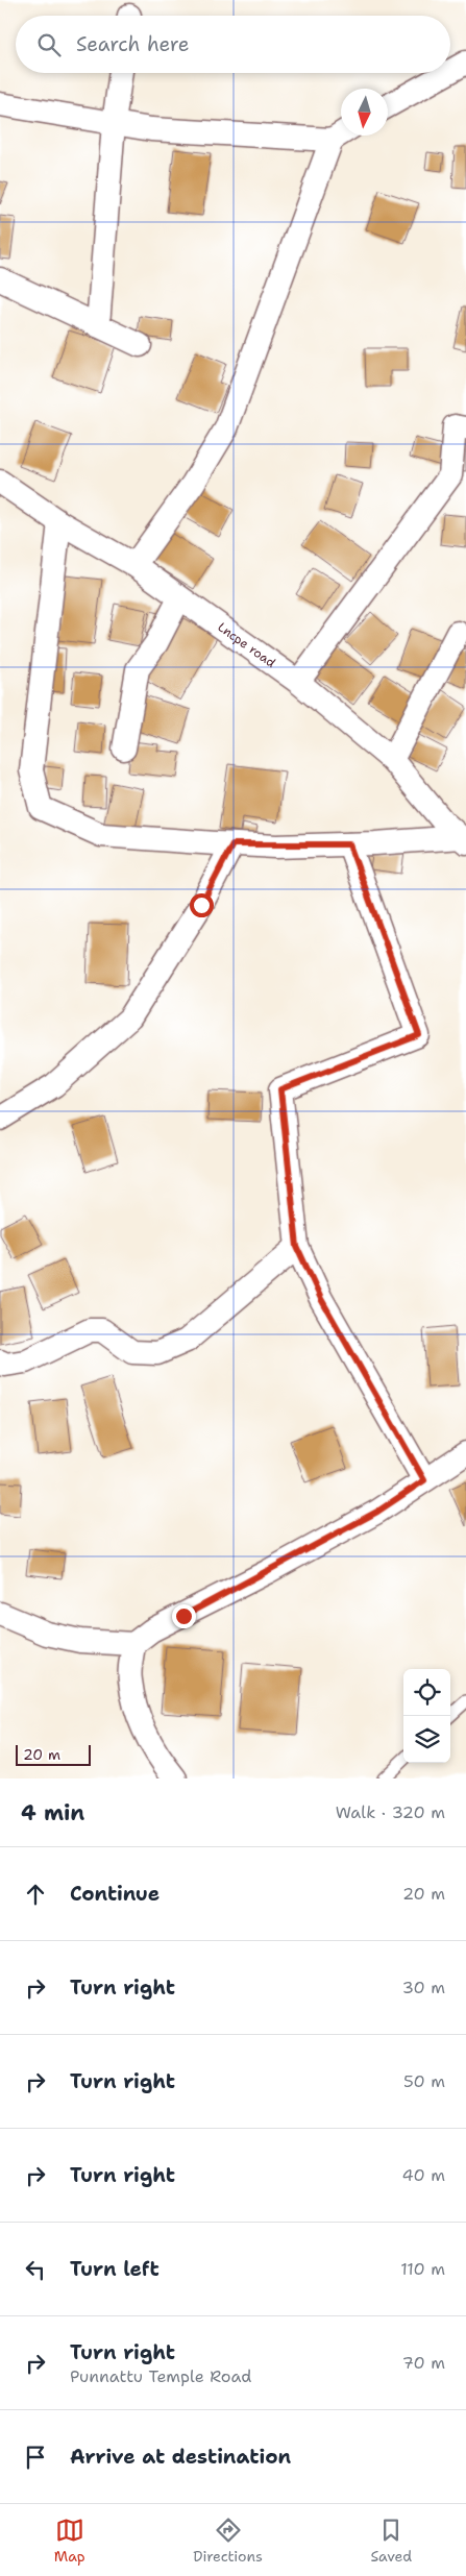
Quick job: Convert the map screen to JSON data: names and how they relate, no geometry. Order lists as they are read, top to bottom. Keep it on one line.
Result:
{"streets":{"street":["Lncpe road"]},"scale_bar":"20 m","north":"bottom","page":{"search":"Search here","scale":"20 m","heading":["4 min","Walk · 320 m"],"list":[["Continue","20 m"],["Turn right","30 m"],["Turn right","50 m"],["Turn right","40 m"],["Turn left","110 m"],["Turn right","Punnattu Temple Road","70 m"],"Arrive at destination"],"nav":["Map","Directions","Saved"]}}
